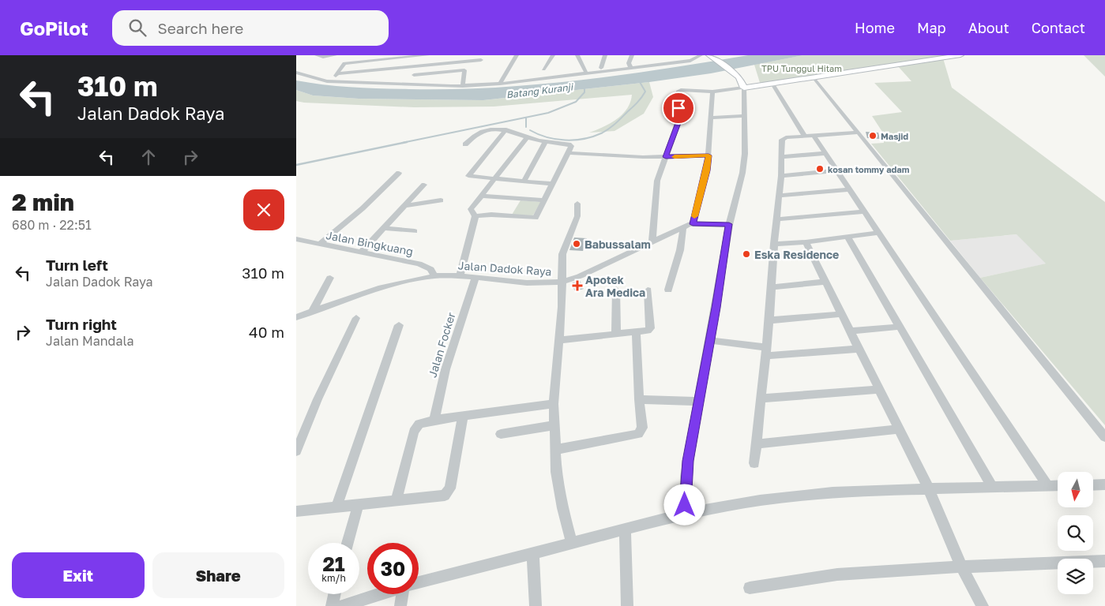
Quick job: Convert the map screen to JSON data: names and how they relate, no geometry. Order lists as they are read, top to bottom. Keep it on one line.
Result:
{"streets":{"street":["Jalan Bingkuang","Jalan Dadok Raya","Jalan Focker"]},"crossings":[["Jalan Bingkuang","Jalan Dadok Raya"],["Jalan Dadok Raya","Jalan Focker"]],"water":["Batang Kuranji"],"parks":["TPU Tunggul Hitam"],"places":{"other":["Masjid","kosan tommy adam","Babussalam","Eska Residence"],"health":["Apotek Ara Medica"]},"north":"bottom","page":{"header":"GoPilot","search":"Search here","nav":["Home","Map","About","Contact"],"turn":["310 m","Jalan Dadok Raya"],"heading":["2 min","680 m · 22:51"],"list":[{"name":"Turn left","note":"Jalan Dadok Raya","value":"310 m"},{"name":"Turn right","note":"Jalan Mandala","value":"40 m"}],"speed":"21 km/h","limit":"30","buttons":["Exit","Share"]}}
